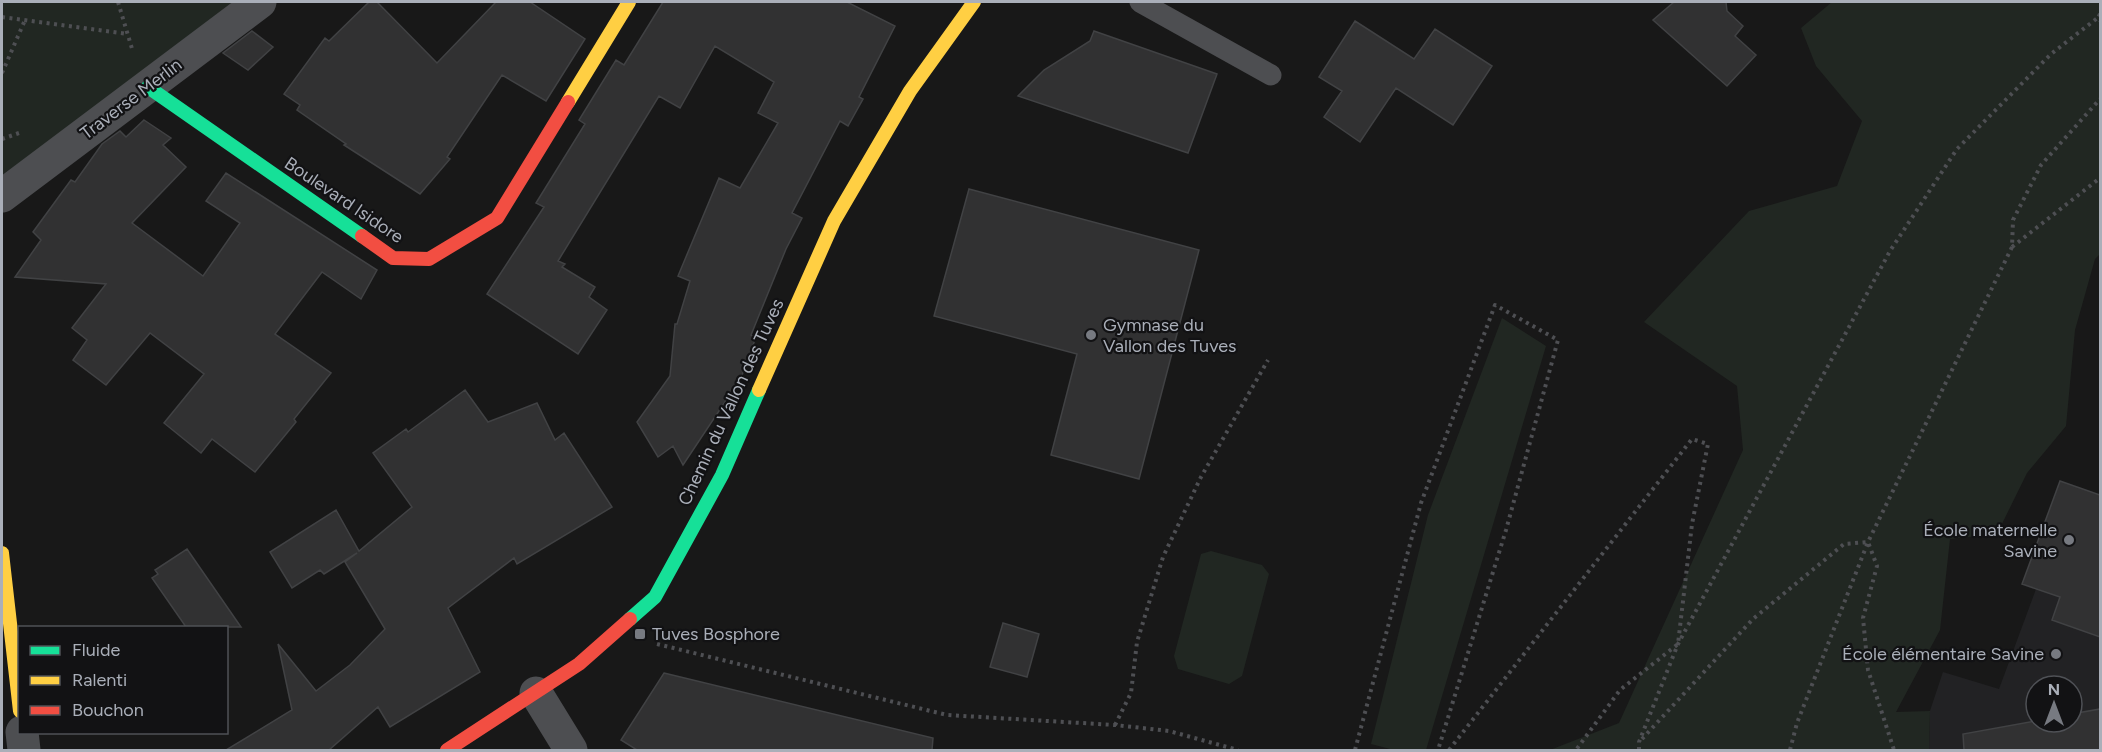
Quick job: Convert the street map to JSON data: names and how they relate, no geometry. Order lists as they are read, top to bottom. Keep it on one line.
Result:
{"streets":{"street":["Traverse Merlin","Boulevard Isidore","Chemin du Vallon des Tuves"]},"crossings":[["Traverse Merlin","Boulevard Isidore"]],"places":{"other":["Gymnase du Vallon des Tuves","École maternelle Savine","École élémentaire Savine"],"transit":["Tuves Bosphore"]},"legend":["Fluide","Ralenti","Bouchon"],"north":"top"}
